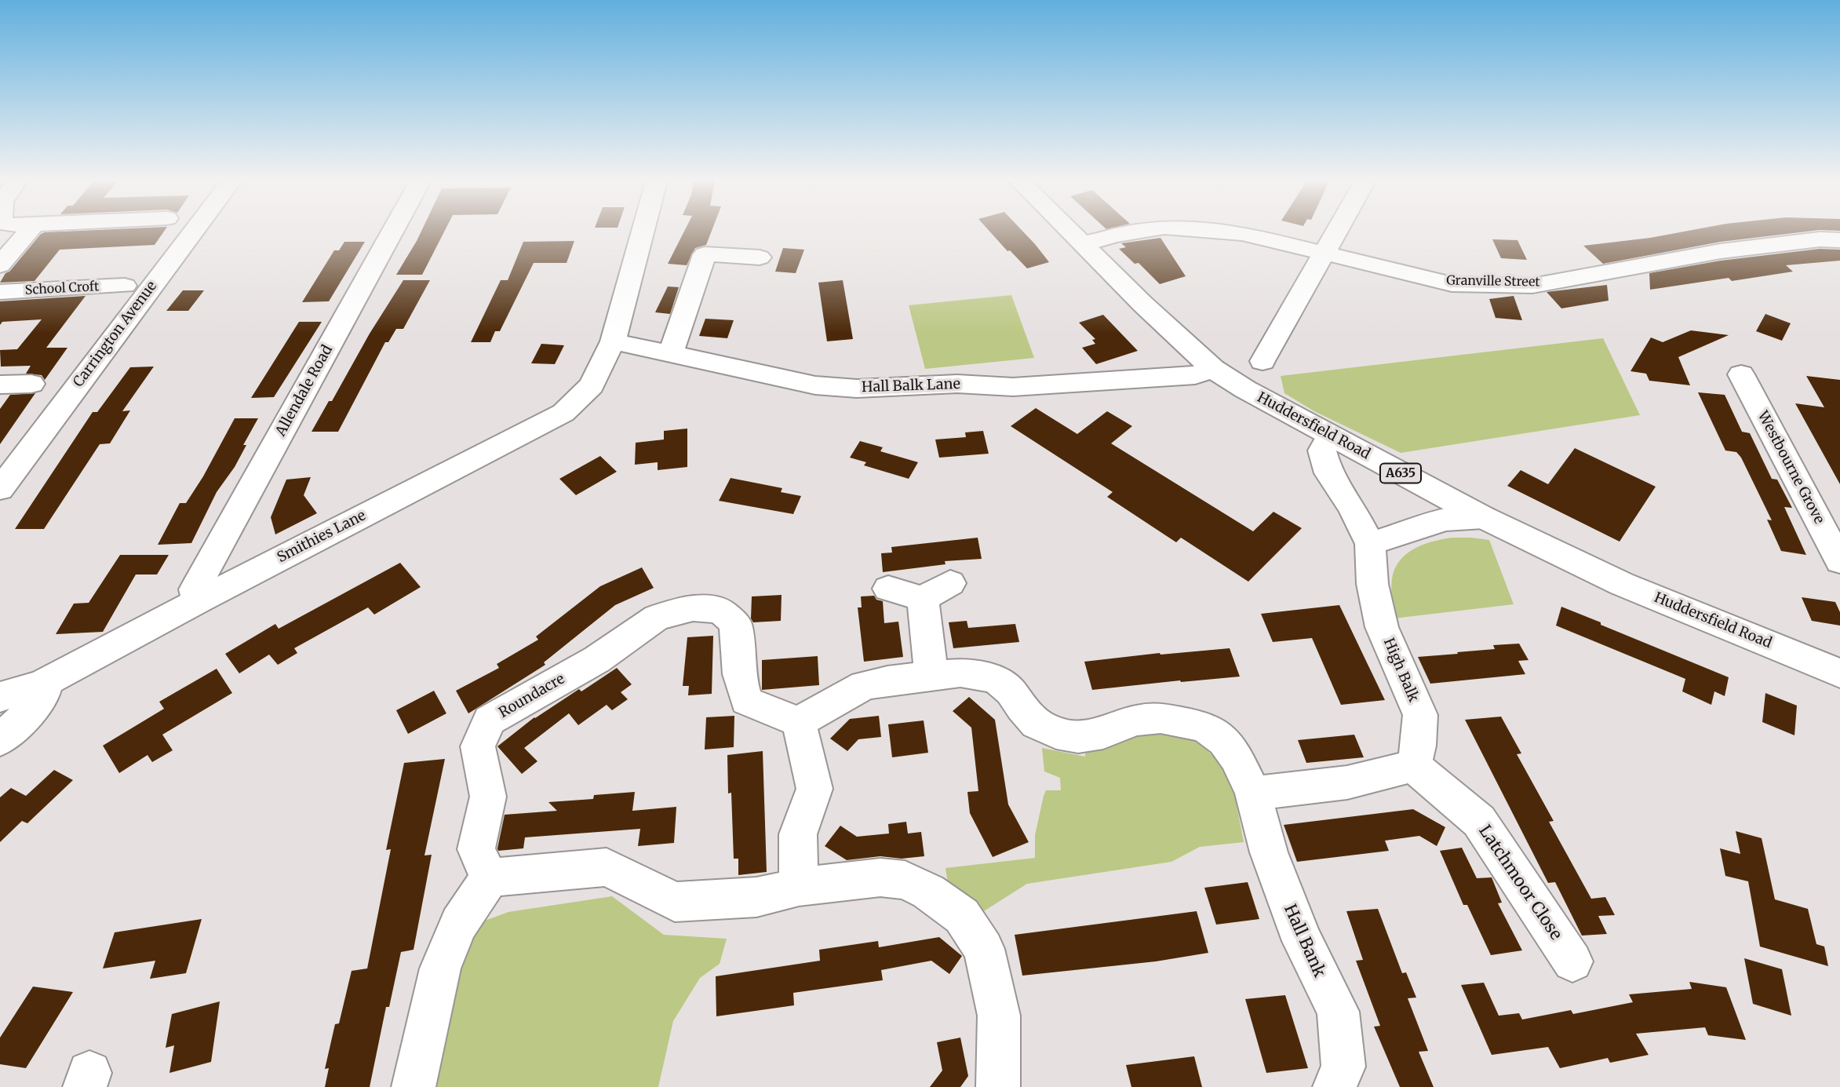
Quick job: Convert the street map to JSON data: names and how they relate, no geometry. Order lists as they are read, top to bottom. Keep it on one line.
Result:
{"streets":{"main road":["Granville Street","School Croft","Carrington Avenue","Hall Balk Lane","Allendale Road","Huddersfield Road","Westbourne Grove","A635","Smithies Lane","High Balk","Roundacre","Latchmoor Close","Hall Bank"]},"crossings":[["Granville Street","Huddersfield Road"],["Hall Balk Lane","Huddersfield Road"],["Hall Balk Lane","Smithies Lane"],["Allendale Road","Smithies Lane"],["Huddersfield Road","High Balk"],["High Balk","Latchmoor Close"],["Roundacre","Hall Bank"]]}
